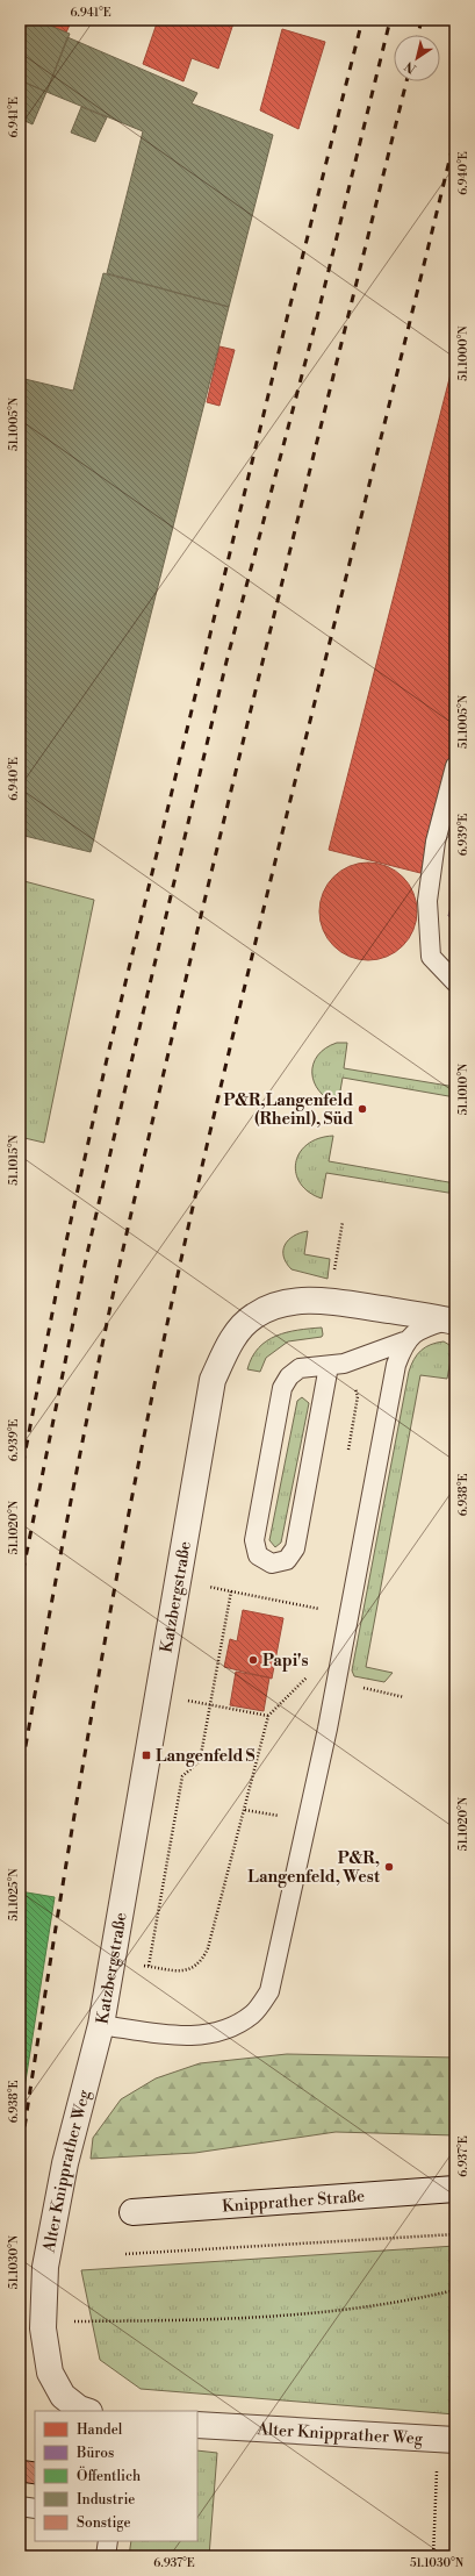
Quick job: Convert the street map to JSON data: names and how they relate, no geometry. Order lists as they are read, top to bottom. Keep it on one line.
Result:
{"streets":{"street":["Katzbergstraße","Alter Knipprather Weg","Knipprather Straße"]},"crossings":[["Katzbergstraße","Alter Knipprather Weg"]],"places":{"other":["P&R,Langenfeld (Rheinl), Süd","Papi's","P&R, Langenfeld, West"],"transit":["Langenfeld S"]},"legend":["Handel","Büros","Öffentlich","Industrie","Sonstige"],"north":"bottom left","coordinates":["6.941°E","6.940°E","51.1000°N","51.1005°N","6.939°E","51.1010°N","51.1015°N","6.938°E","51.1020°N","51.1025°N","6.937°E","51.1030°N"]}
